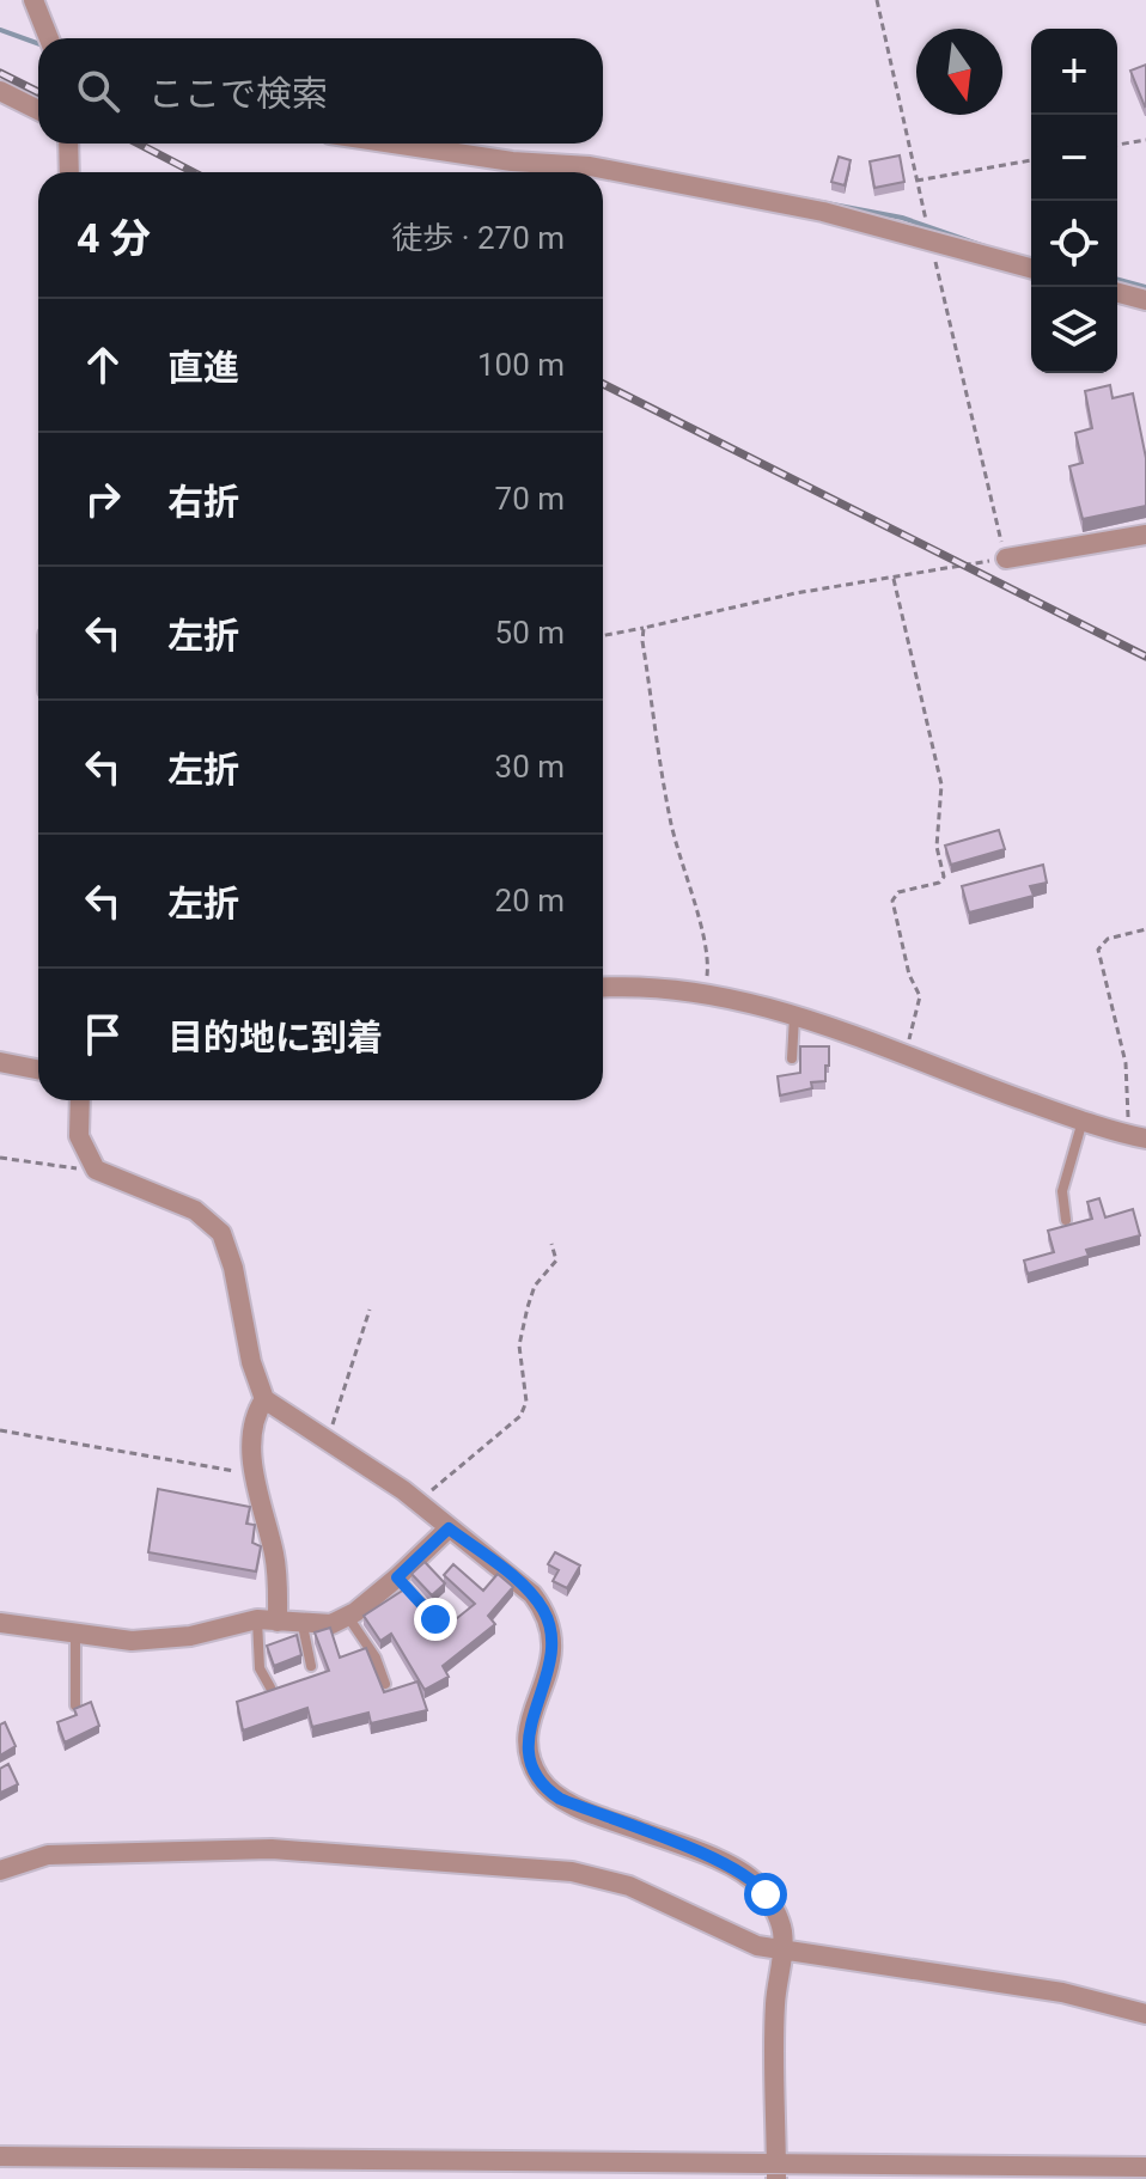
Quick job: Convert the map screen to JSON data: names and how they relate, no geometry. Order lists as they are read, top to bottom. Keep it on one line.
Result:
{"north":"bottom","page":{"map_buttons":["+","−"],"search":"ここで検索","heading":["4 分","徒歩 · 270 m"],"list":[["直進","100 m"],["右折","70 m"],["左折","50 m"],["左折","30 m"],["左折","20 m"],"目的地に到着"]}}
